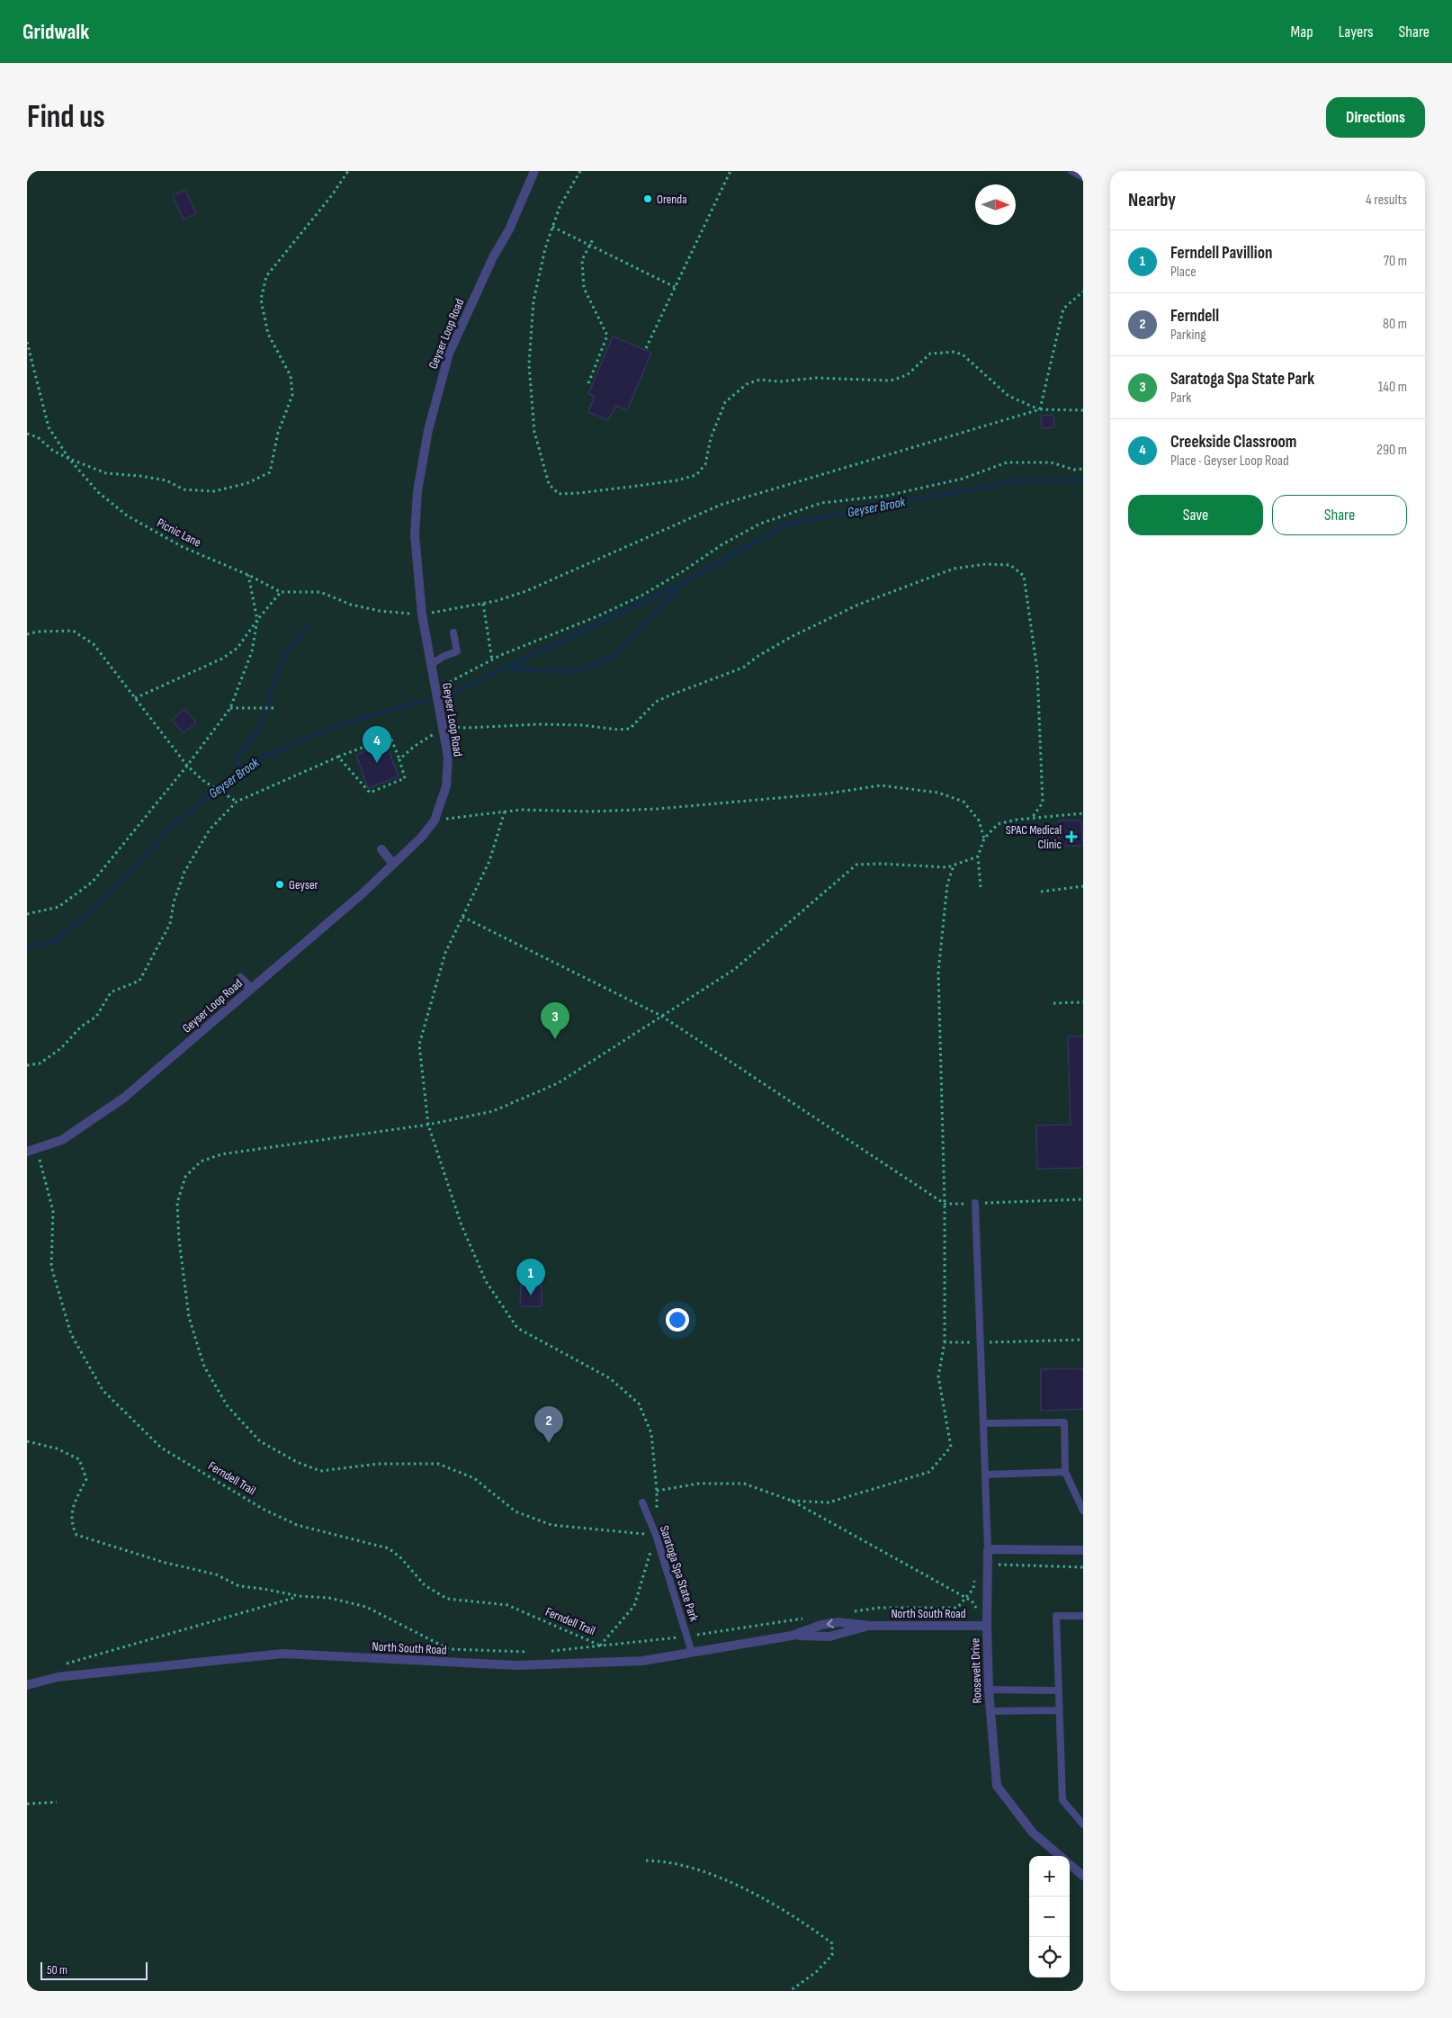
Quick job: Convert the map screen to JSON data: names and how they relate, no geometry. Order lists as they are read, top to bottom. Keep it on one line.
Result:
{"streets":{"street":["Geyser Loop Road","North South Road","Roosevelt Drive"],"lane":["Saratoga Spa State Park"],"path":["Picnic Lane","Ferndell Trail"]},"crossings":[["Geyser Loop Road","Picnic Lane"],["Geyser Loop Road","Ferndell Trail"],["Saratoga Spa State Park","North South Road"],["North South Road","Roosevelt Drive"]],"water":["Geyser Brook"],"places":{"other":["Orenda","Geyser"],"health":["SPAC Medical Clinic"]},"scale_bar":"50 m","north":"right","page":{"header":"Gridwalk","nav":["Map","Layers","Share"],"buttons":["Directions",["Save","Share"]],"title":"Find us","heading":["Nearby","4 results"],"list":[{"mark":"1","name":"Ferndell Pavillion","note":"Place","value":"70 m"},{"mark":"2","name":"Ferndell","note":"Parking","value":"80 m"},{"mark":"3","name":"Saratoga Spa State Park","note":"Park","value":"140 m"},{"mark":"4","name":"Creekside Classroom","note":"Place · Geyser Loop Road","value":"290 m"}],"pins":["4","3","1","2"],"map_buttons":["+","−"],"scale":"50 m"}}
